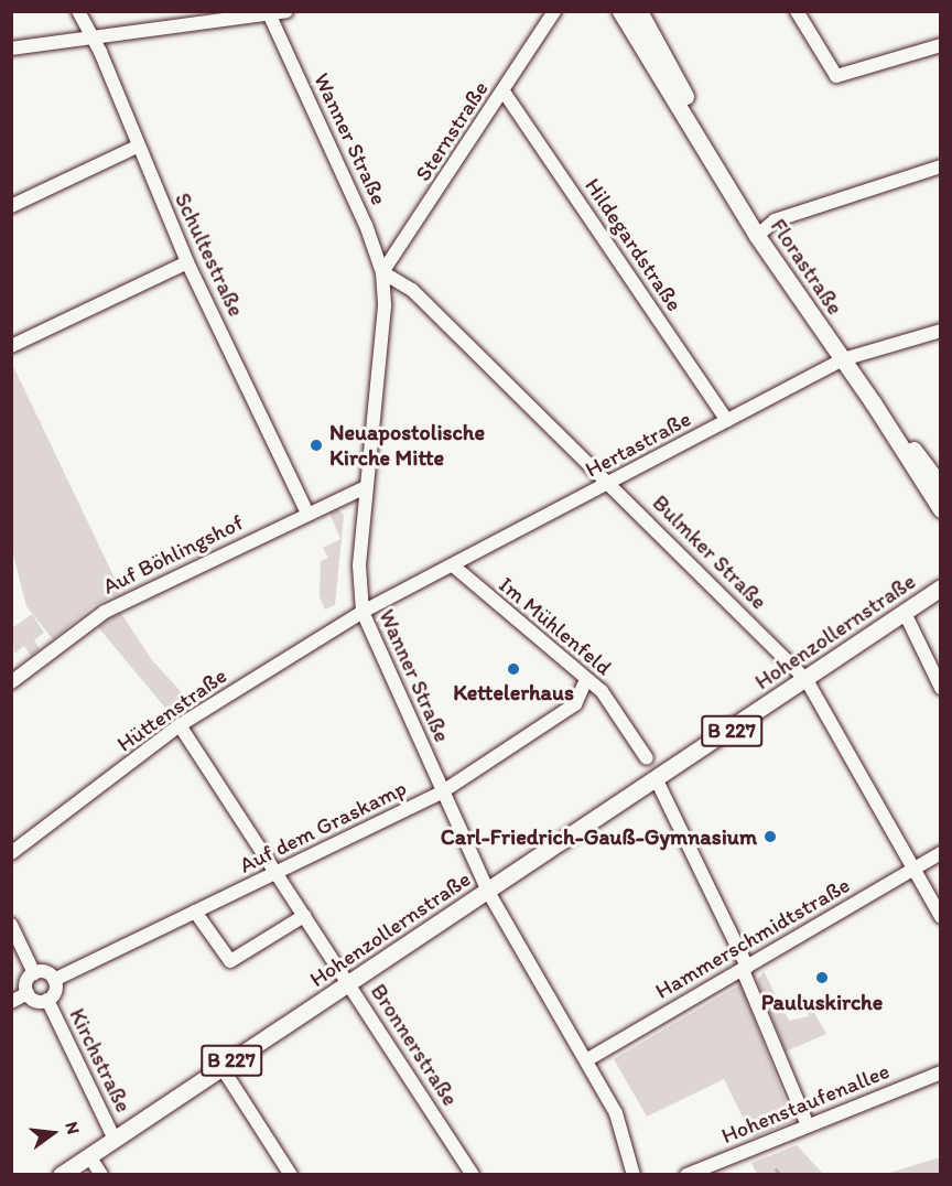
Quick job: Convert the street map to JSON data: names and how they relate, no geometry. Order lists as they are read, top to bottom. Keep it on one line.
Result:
{"streets":{"main road":["Florastraße","Hohenzollernstraße","B 227"],"street":["Sternstraße","Wanner Straße","Hildegardstraße","Schultestraße","Hertastraße","Bulmker Straße","Auf Böhlingshof","Im Mühlenfeld","Hüttenstraße","Auf dem Graskamp","Hammerschmidtstraße","Bronnerstraße","Kirchstraße","Hohenstaufenallee"]},"crossings":[["Sternstraße","Wanner Straße"],["Sternstraße","Hildegardstraße"],["Sternstraße","Bulmker Straße"],["Wanner Straße","Hertastraße"],["Wanner Straße","Bulmker Straße"],["Wanner Straße","Auf Böhlingshof"],["Wanner Straße","Hohenzollernstraße"],["Wanner Straße","Hüttenstraße"],["Wanner Straße","Auf dem Graskamp"],["Wanner Straße","Hammerschmidtstraße"],["Hildegardstraße","Hertastraße"],["Schultestraße","Auf Böhlingshof"],["Florastraße","Hertastraße"],["Hertastraße","Bulmker Straße"],["Hertastraße","Im Mühlenfeld"],["Hertastraße","Hüttenstraße"],["Bulmker Straße","Hohenzollernstraße"],["Bulmker Straße","Hammerschmidtstraße"],["Im Mühlenfeld","Auf dem Graskamp"],["Hohenzollernstraße","Bronnerstraße"],["Hohenzollernstraße","Kirchstraße"],["Hüttenstraße","Bronnerstraße"],["Auf dem Graskamp","Bronnerstraße"],["Auf dem Graskamp","Kirchstraße"]],"places":["Neuapostolische Kirche Mitte","Kettelerhaus","Carl-Friedrich-Gauß-Gymnasium","Pauluskirche"],"north":"right"}
